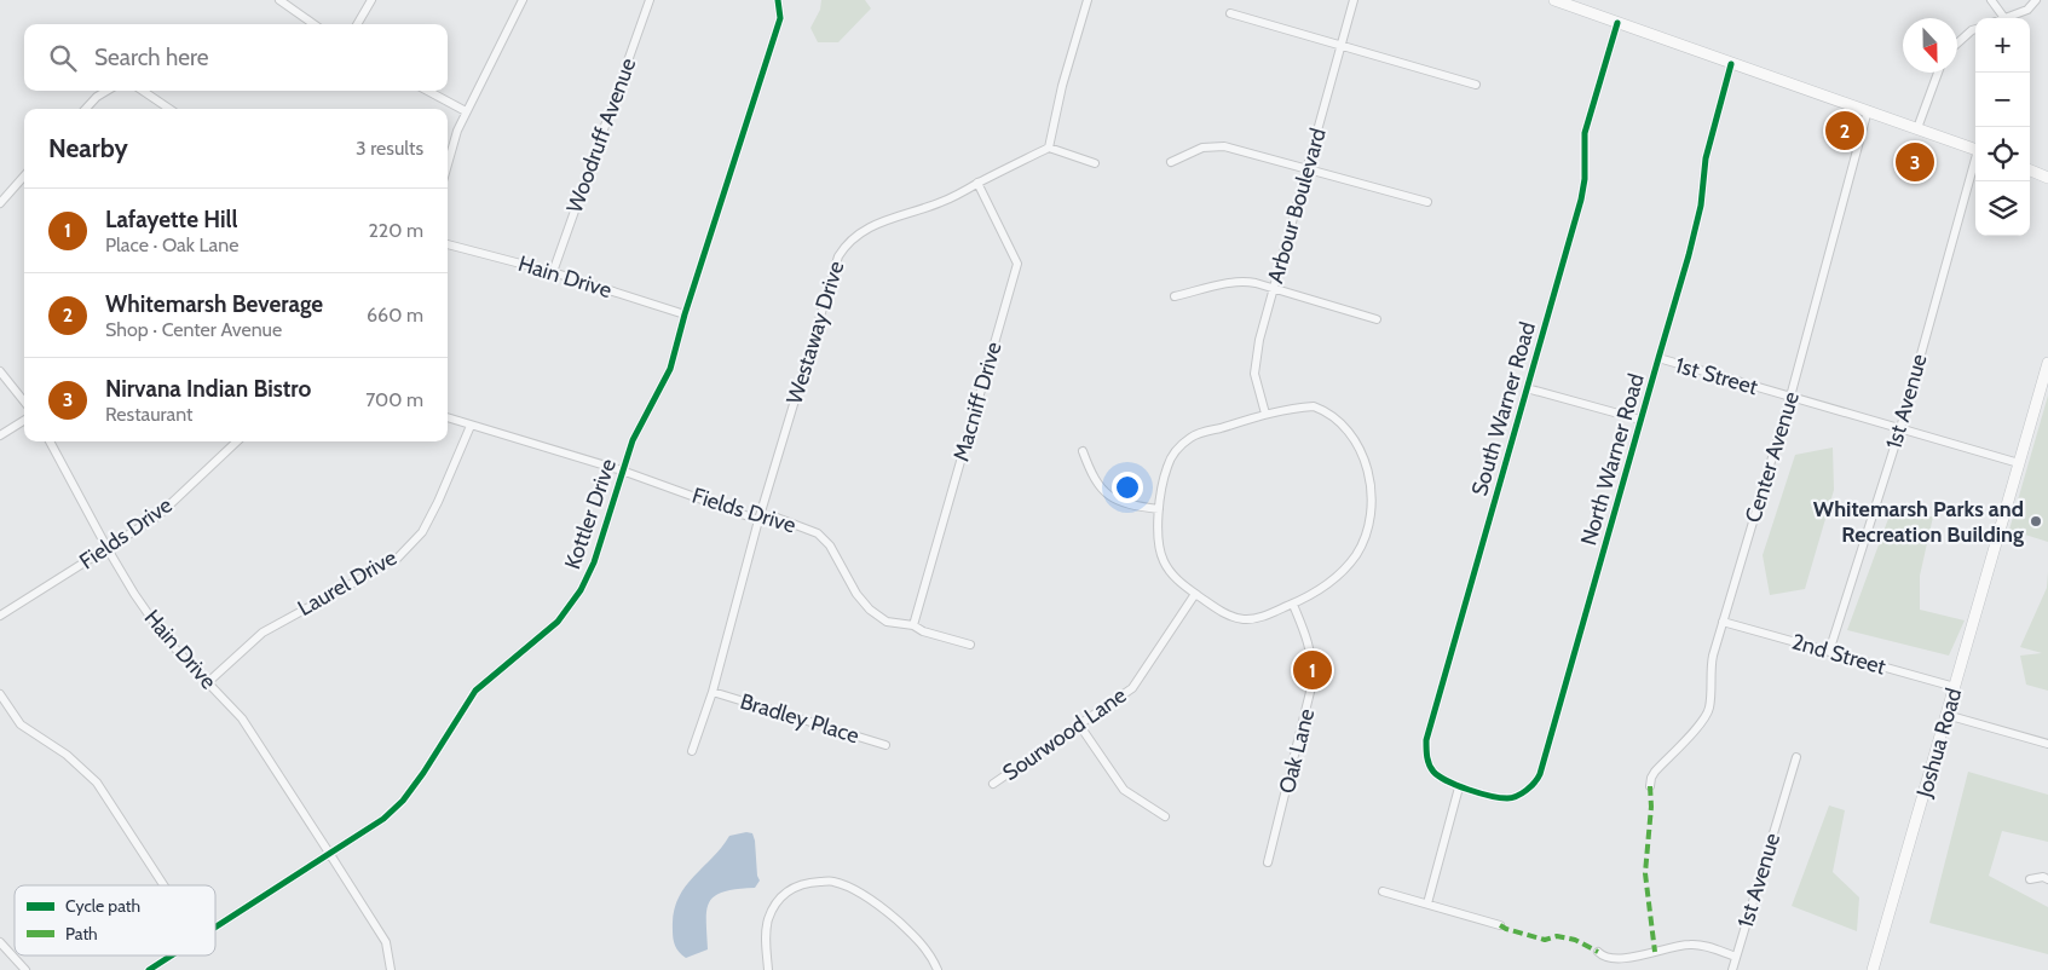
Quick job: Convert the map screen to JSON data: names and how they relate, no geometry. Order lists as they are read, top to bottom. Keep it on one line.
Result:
{"streets":{"main road":["Joshua Road"],"street":["Woodruff Avenue","Arbour Boulevard","Hain Drive","Westaway Drive","1st Street","Macniff Drive","1st Avenue","South Warner Road","Center Avenue","North Warner Road","Fields Drive","Kottler Drive","Laurel Drive","2nd Street","Bradley Place","Sourwood Lane","Oak Lane"]},"crossings":[["Woodruff Avenue","Hain Drive"],["Arbour Boulevard","Sourwood Lane"],["Arbour Boulevard","Oak Lane"],["Hain Drive","Fields Drive"],["Hain Drive","Kottler Drive"],["Hain Drive","Laurel Drive"],["Westaway Drive","Macniff Drive"],["Westaway Drive","Fields Drive"],["Westaway Drive","Bradley Place"],["1st Street","1st Avenue"],["1st Street","Center Avenue"],["1st Street","North Warner Road"],["1st Street","Joshua Road"],["Macniff Drive","Fields Drive"],["1st Avenue","2nd Street"],["South Warner Road","North Warner Road"],["Center Avenue","2nd Street"],["Fields Drive","Kottler Drive"],["Fields Drive","Laurel Drive"],["2nd Street","Joshua Road"],["Sourwood Lane","Oak Lane"]],"places":["Whitemarsh Parks and Recreation Building"],"legend":["Cycle path","Path"],"north":"bottom","page":{"map_buttons":["+","−"],"search":"Search here","pins":["2","3","1"],"heading":["Nearby","3 results"],"list":[{"mark":"1","name":"Lafayette Hill","note":"Place · Oak Lane","value":"220 m"},{"mark":"2","name":"Whitemarsh Beverage","note":"Shop · Center Avenue","value":"660 m"},{"mark":"3","name":"Nirvana Indian Bistro","note":"Restaurant","value":"700 m"}]}}
